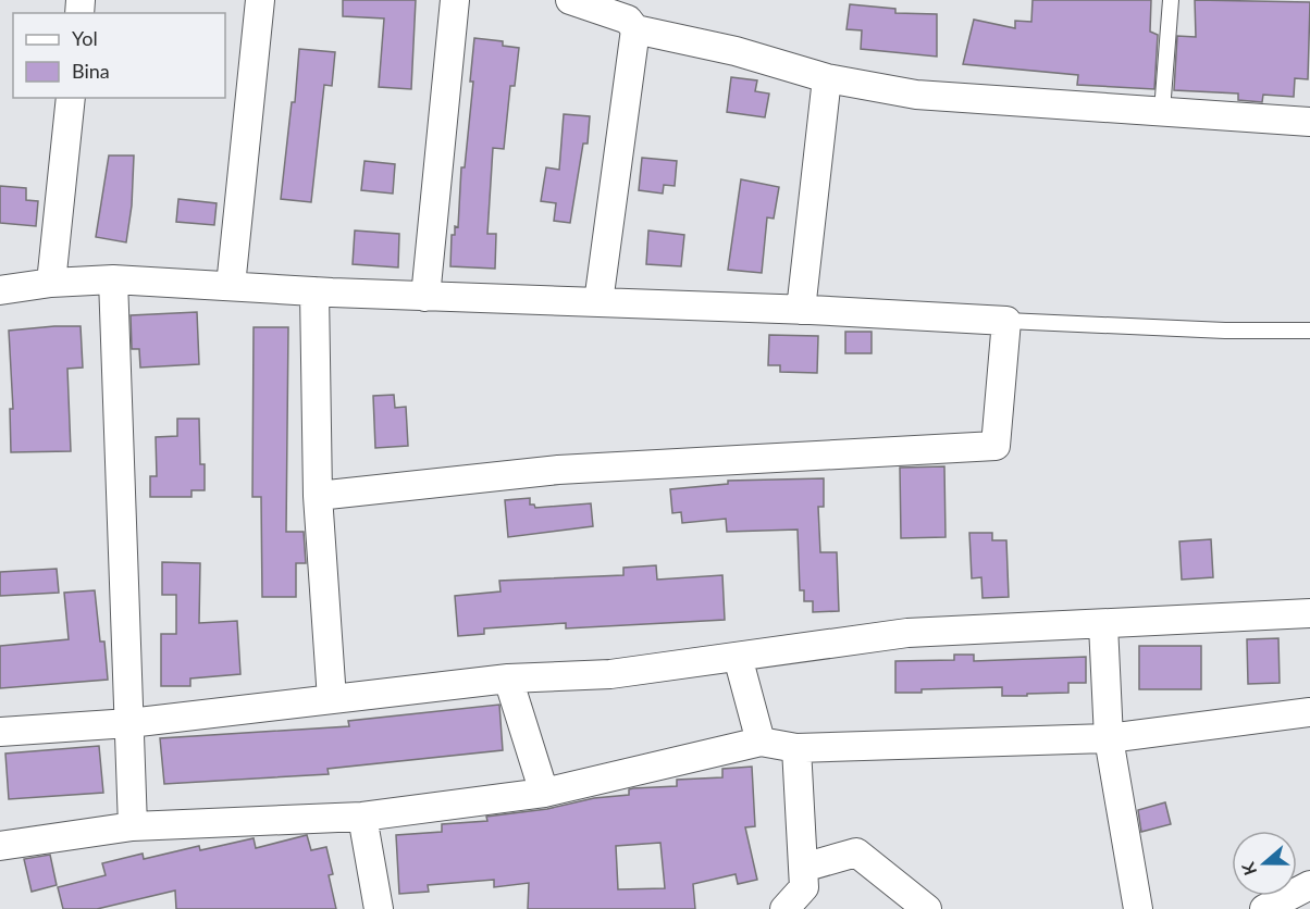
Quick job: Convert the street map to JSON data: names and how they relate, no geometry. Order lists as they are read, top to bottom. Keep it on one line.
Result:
{"legend":["Yol","Bina"],"north":"left"}
